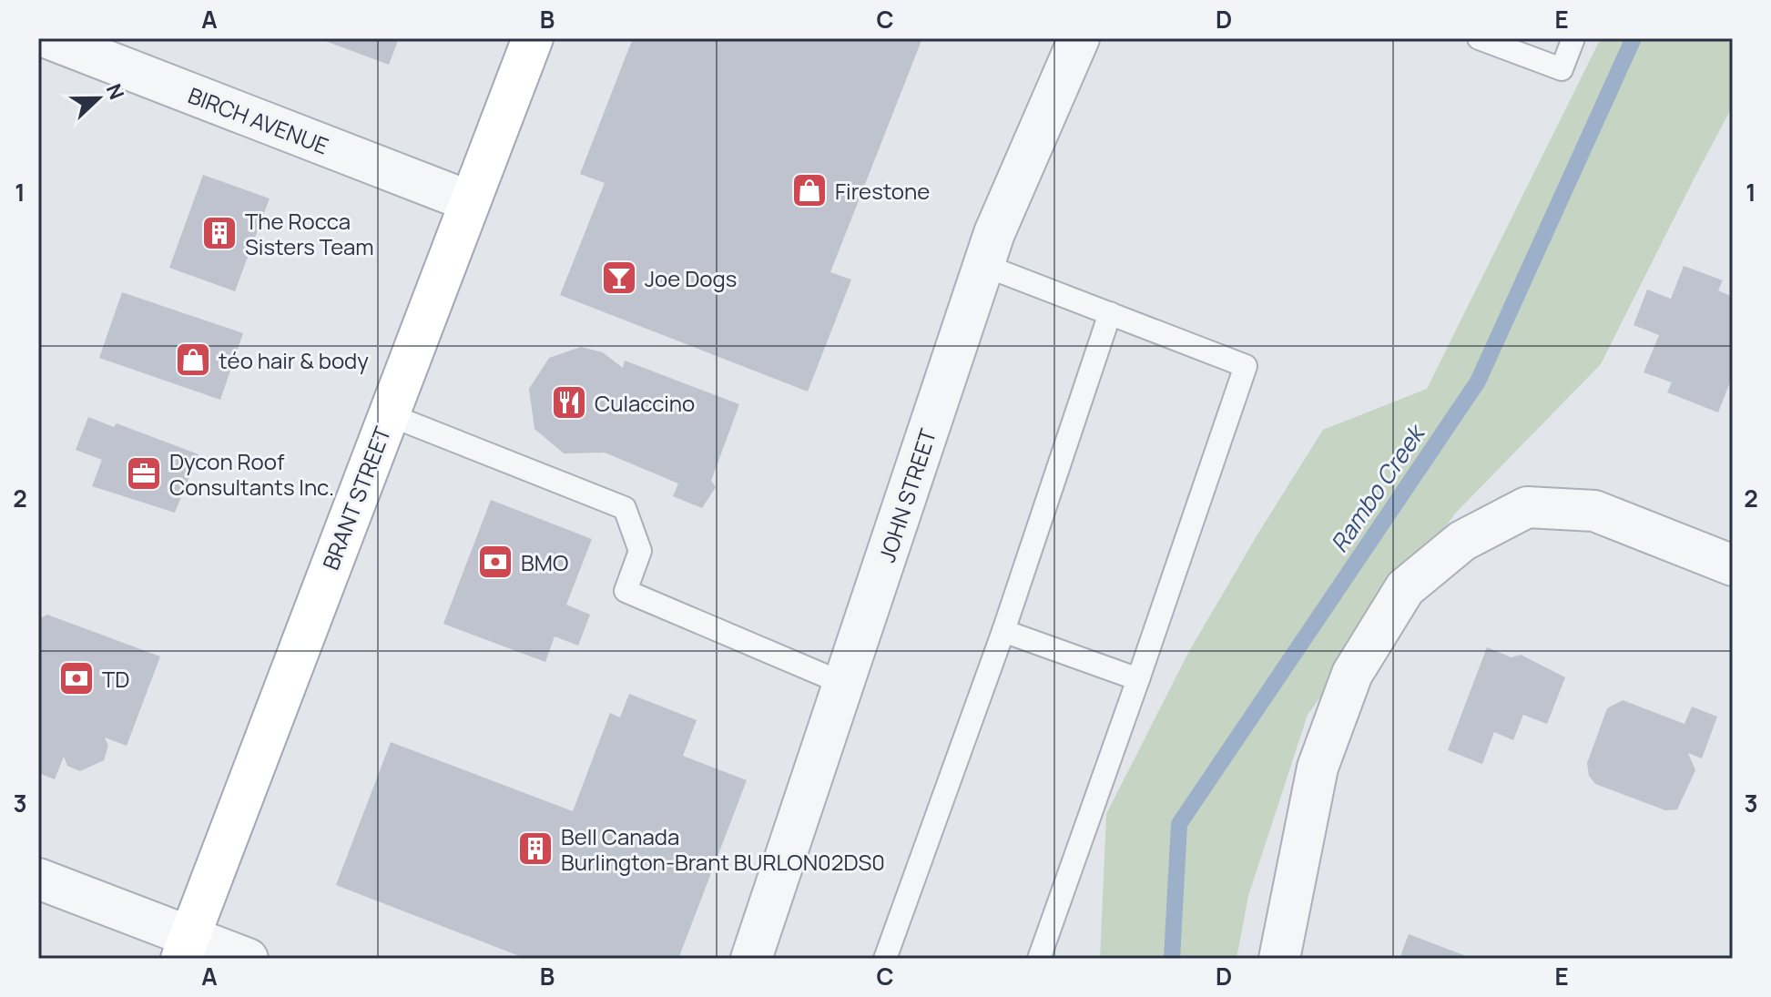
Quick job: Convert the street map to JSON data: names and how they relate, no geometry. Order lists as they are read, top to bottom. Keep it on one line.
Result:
{"streets":{"main road":["BRANT STREET"],"street":["BIRCH AVENUE","JOHN STREET"]},"crossings":[["BIRCH AVENUE","BRANT STREET"]],"water":["Rambo Creek"],"places":{"shop":["Firestone","téo hair & body"],"building":["The Rocca Sisters Team","Bell Canada Burlington-Brant BURLON02DS0"],"bar":["Joe Dogs"],"restaurant":["Culaccino"],"office":["Dycon Roof Consultants Inc."],"bank":["BMO","TD"]},"north":"right","grid":{"columns":["A","B","C","D","E"],"rows":["1","2","3"]}}
